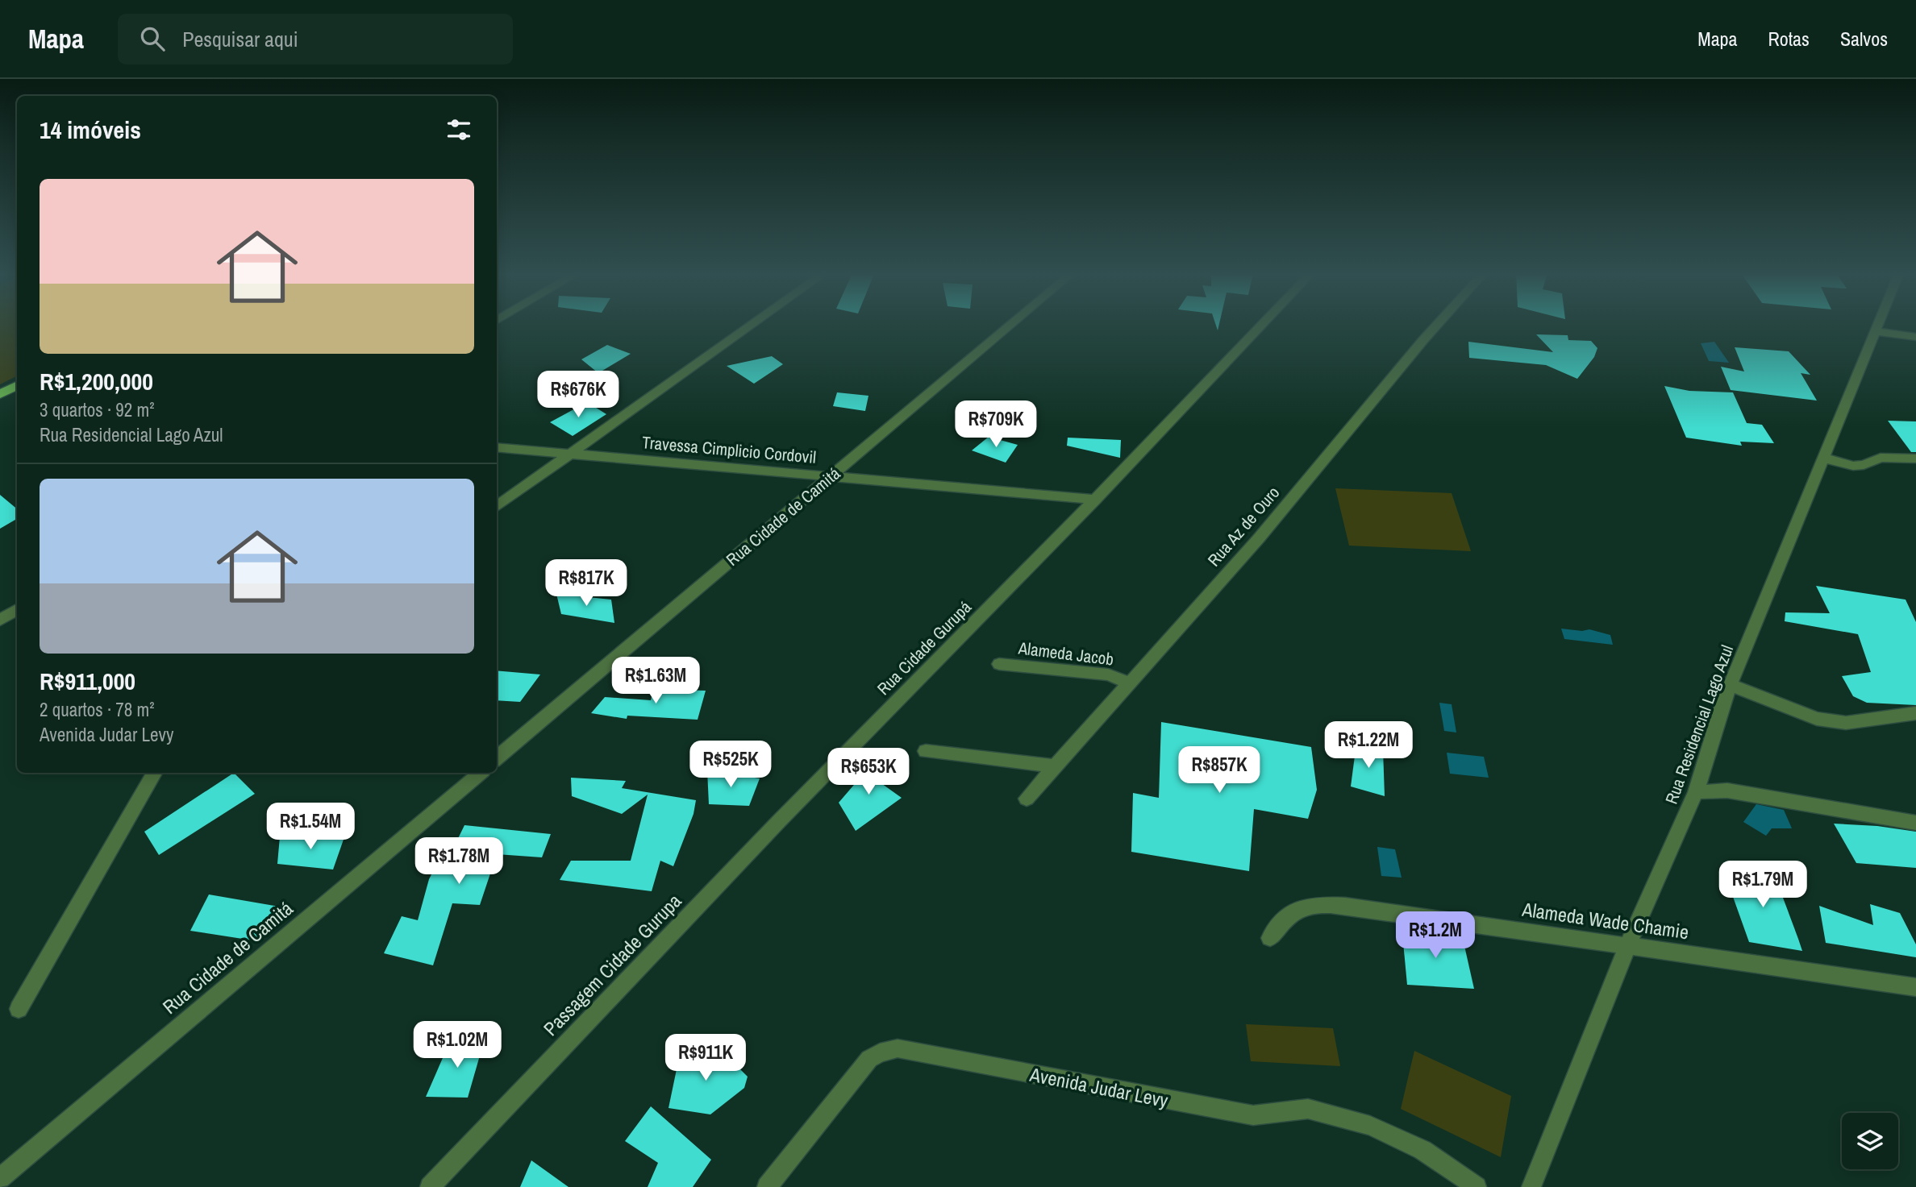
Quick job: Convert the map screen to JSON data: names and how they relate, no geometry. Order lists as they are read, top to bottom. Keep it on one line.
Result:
{"streets":{"street":["Travessa Cimplicio Cordovil","Rua Cidade de Camitá","Rua Az de Ouro","Rua Cidade Gurupá","Alameda Jacob","Rua Residencial Lago Azul","Alameda Wade Chamie","Passagem Cidade Gurupa","Avenida Judar Levy"]},"crossings":[["Travessa Cimplicio Cordovil","Rua Cidade de Camitá"],["Travessa Cimplicio Cordovil","Rua Cidade Gurupá"],["Rua Az de Ouro","Alameda Jacob"],["Rua Cidade Gurupá","Passagem Cidade Gurupa"],["Rua Residencial Lago Azul","Alameda Wade Chamie"]],"page":{"header":"Mapa","search":"Pesquisar aqui","nav":["Mapa","Rotas","Salvos"],"heading":"14 imóveis","list":[{"name":"R$1,200,000","note":"3 quartos · 92 m² · Rua Residencial Lago Azul"},{"name":"R$911,000","note":"2 quartos · 78 m² · Avenida Judar Levy"}],"price":["R$676K","R$709K","R$817K","R$1.63M","R$1.22M","R$525K","R$857K","R$653K","R$1.54M","R$1.78M","R$1.79M","R$1.2M","R$1.02M","R$911K"]}}
